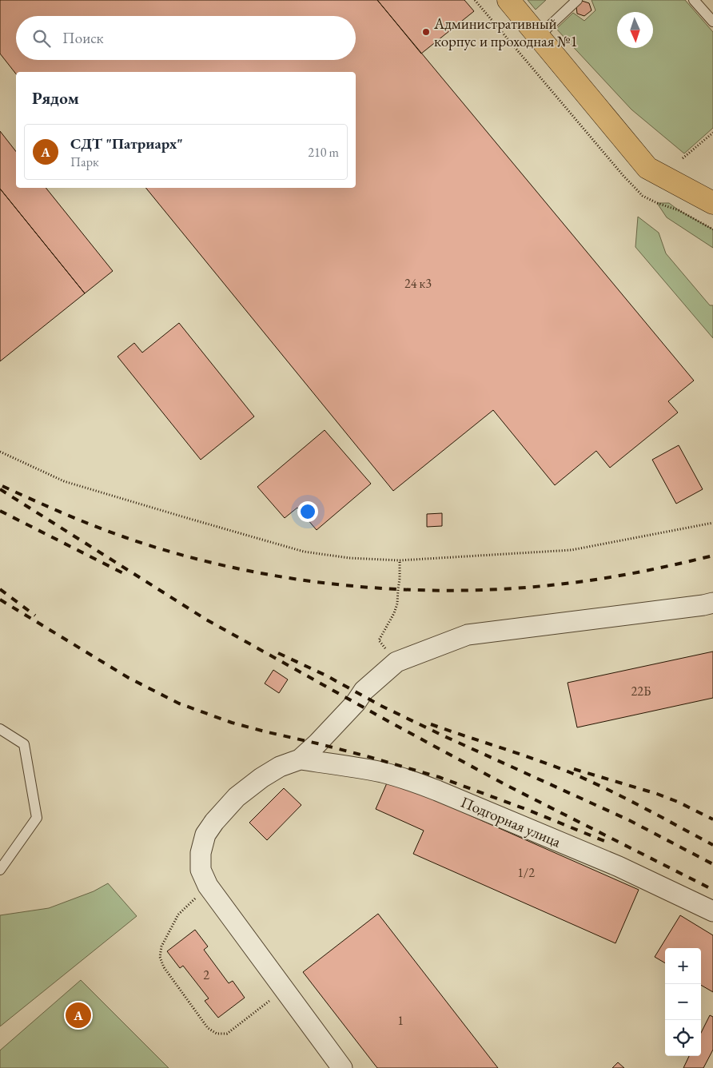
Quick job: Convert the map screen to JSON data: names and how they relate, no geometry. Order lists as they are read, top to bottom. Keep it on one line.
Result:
{"streets":{"street":["Подгорная улица"]},"places":["Административный корпус и проходная №1"],"house_numbers":["24 к3","22Б","1/2","2","1"],"north":"bottom","page":{"search":"Поиск","heading":"Рядом","list":[{"mark":"A","name":"СДТ \"Патриарх\"","note":"Парк","value":"210 m"}],"map_buttons":["+","−"],"pins":"A"}}
